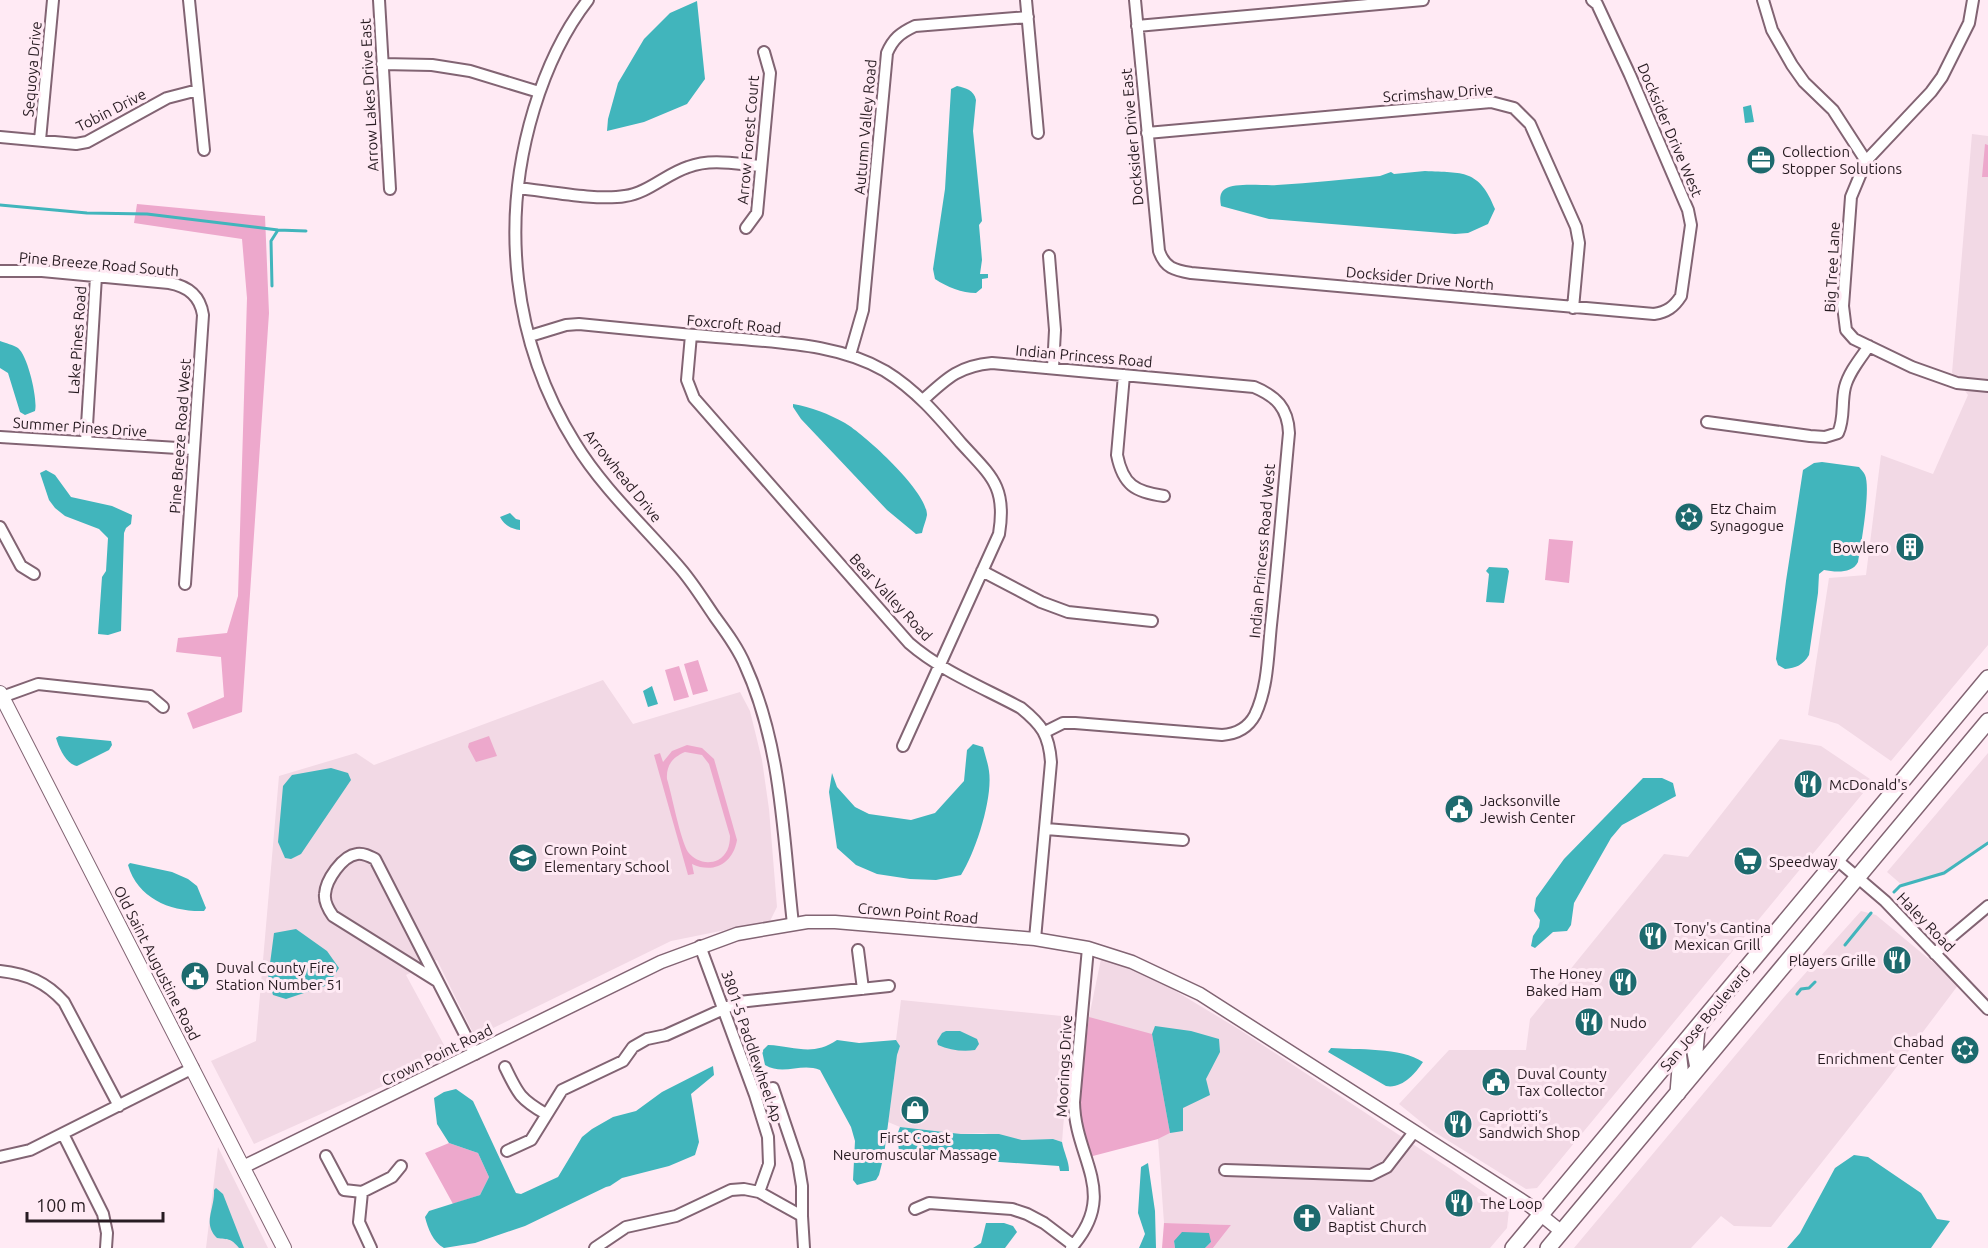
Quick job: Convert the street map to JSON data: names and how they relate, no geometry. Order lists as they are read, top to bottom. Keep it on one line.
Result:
{"streets":{"main road":["Old Saint Augustine Road","San Jose Boulevard"],"street":["Sequoya Drive","Scrimshaw Drive","Arrow Lakes Drive East","Tobin Drive","Autumn Valley Road","Docksider Drive West","Docksider Drive East","Arrow Forest Court","Pine Breeze Road South","Big Tree Lane","Docksider Drive North","Foxcroft Road","Lake Pines Road","Indian Princess Road","Summer Pines Drive","Pine Breeze Road West","Arrowhead Drive","Indian Princess Road West","Bear Valley Road","Crown Point Road","Haley Road","3801-5 Paddlewheel Ap","Moorings Drive"]},"crossings":[["Sequoya Drive","Tobin Drive"],["Scrimshaw Drive","Docksider Drive East"],["Scrimshaw Drive","Docksider Drive North"],["Autumn Valley Road","Foxcroft Road"],["Docksider Drive West","Docksider Drive North"],["Docksider Drive East","Docksider Drive North"],["Pine Breeze Road South","Lake Pines Road"],["Pine Breeze Road South","Pine Breeze Road West"],["Foxcroft Road","Indian Princess Road"],["Foxcroft Road","Arrowhead Drive"],["Foxcroft Road","Bear Valley Road"],["Lake Pines Road","Summer Pines Drive"],["Indian Princess Road","Indian Princess Road West"],["Summer Pines Drive","Pine Breeze Road West"],["Arrowhead Drive","Crown Point Road"],["Indian Princess Road West","Bear Valley Road"],["Crown Point Road","Old Saint Augustine Road"],["Crown Point Road","San Jose Boulevard"],["Crown Point Road","3801-5 Paddlewheel Ap"],["Crown Point Road","Moorings Drive"],["Haley Road","San Jose Boulevard"]],"places":{"office":["Collection Stopper Solutions"],"synagogue":["Etz Chaim Synagogue","Chabad Enrichment Center"],"building":["Bowlero"],"restaurant":["McDonald's","Tony's Cantina Mexican Grill","Players Grille","The Honey Baked Ham","Nudo","Capriotti’s Sandwich Shop","The Loop"],"public building":["Jacksonville Jewish Center","Duval County Fire Station Number 51","Duval County Tax Collector"],"school or university":["Crown Point Elementary School"],"supermarket":["Speedway"],"shop":["First Coast Neuromuscular Massage"],"church":["Valiant Baptist Church"]},"scale_bar":"100 m"}
